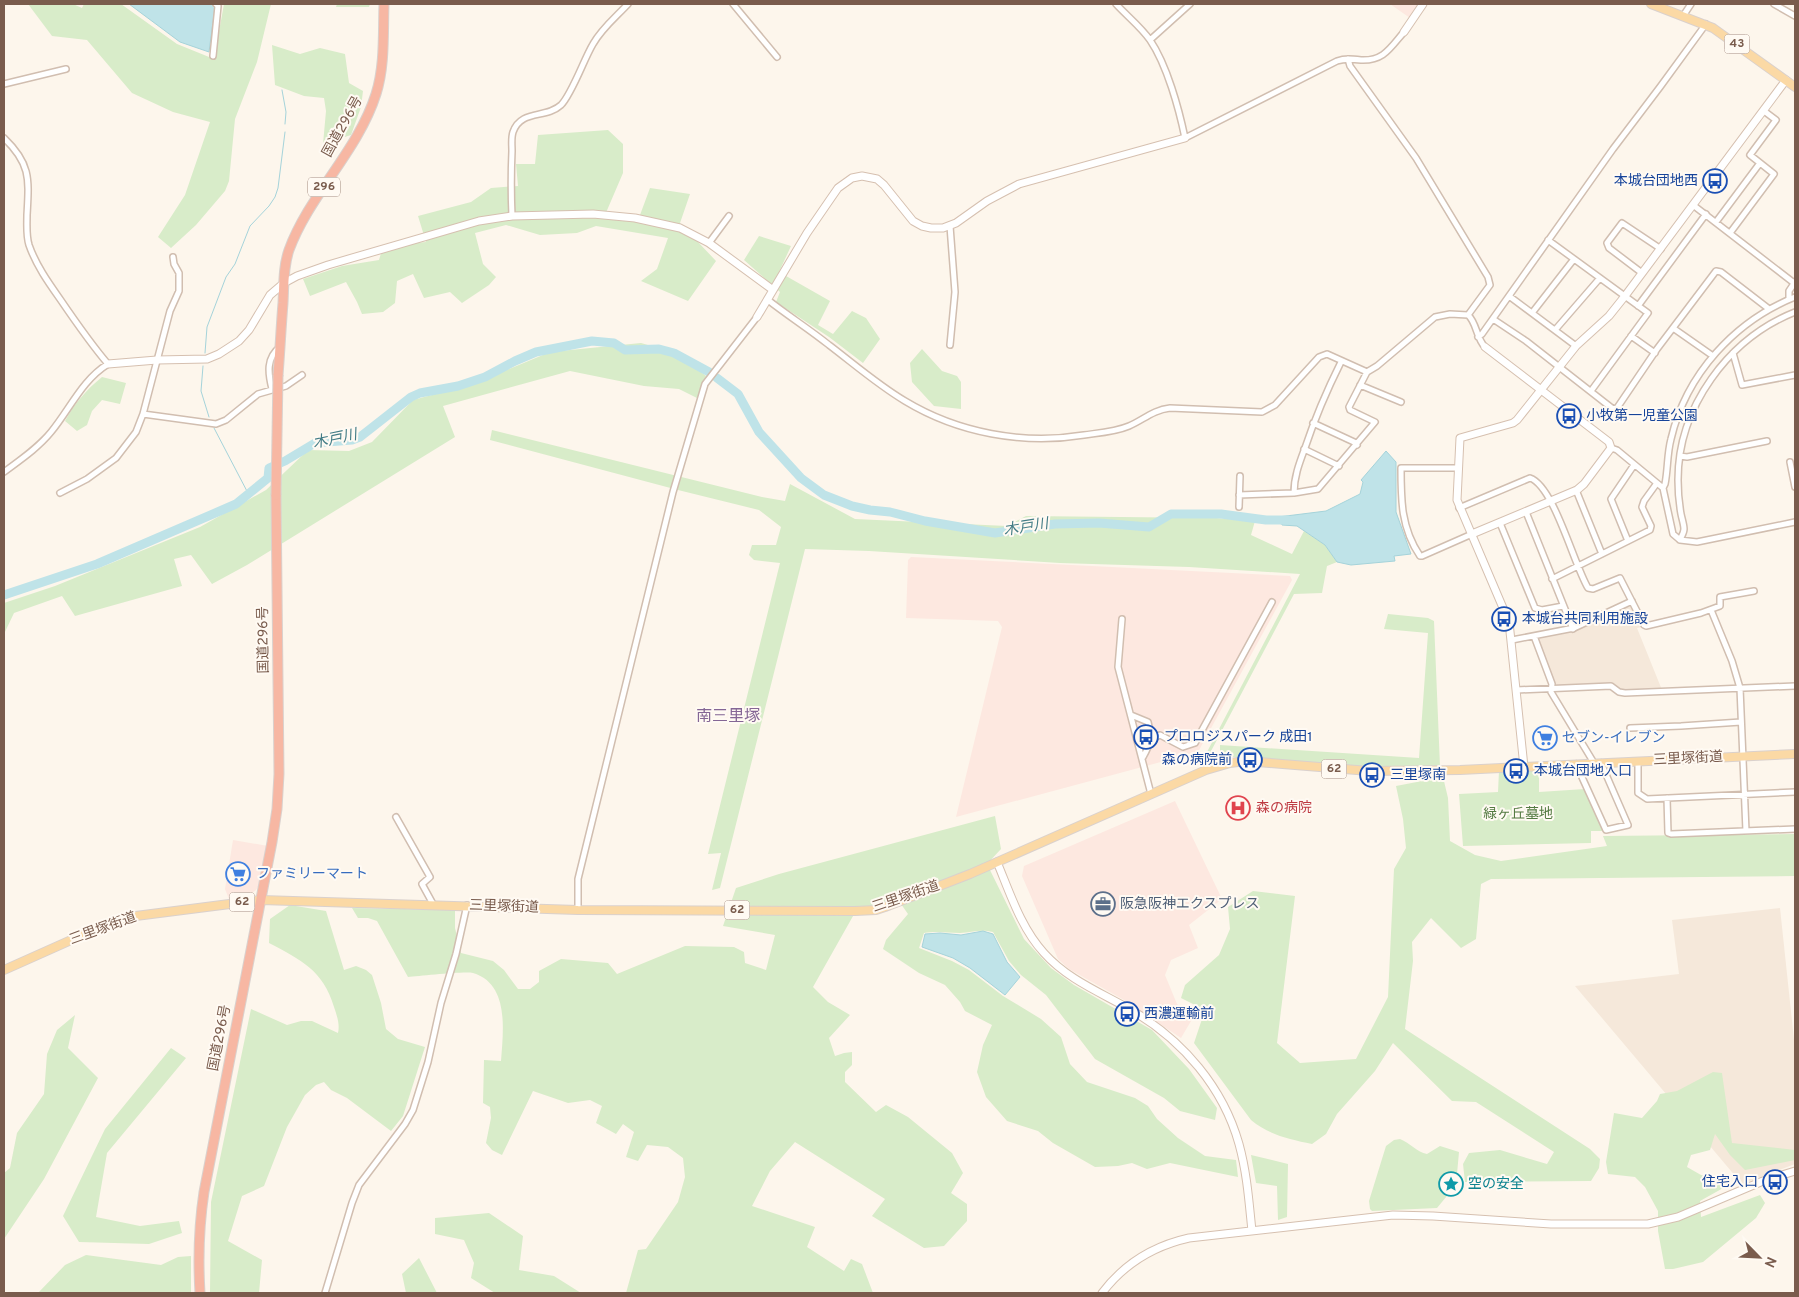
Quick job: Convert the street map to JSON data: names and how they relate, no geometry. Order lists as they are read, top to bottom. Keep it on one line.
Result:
{"streets":{"highway":["国道296号","296"],"main road":["43","三里塚街道","62"]},"crossings":[["国道296号","三里塚街道"]],"districts":["南三里塚"],"water":["木戸川"],"parks":["緑ヶ丘墓地"],"places":{"bus stop":["本城台団地西","小牧第一児童公園","本城台共同利用施設","プロロジスパーク 成田1","森の病院前","本城台団地入口","三里塚南","西濃運輸前","住宅入口"],"supermarket":["セブン-イレブン","ファミリーマート"],"hospital":["森の病院"],"office":["阪急阪神エクスプレス"],"place":["空の安全"]},"north":"bottom right"}
